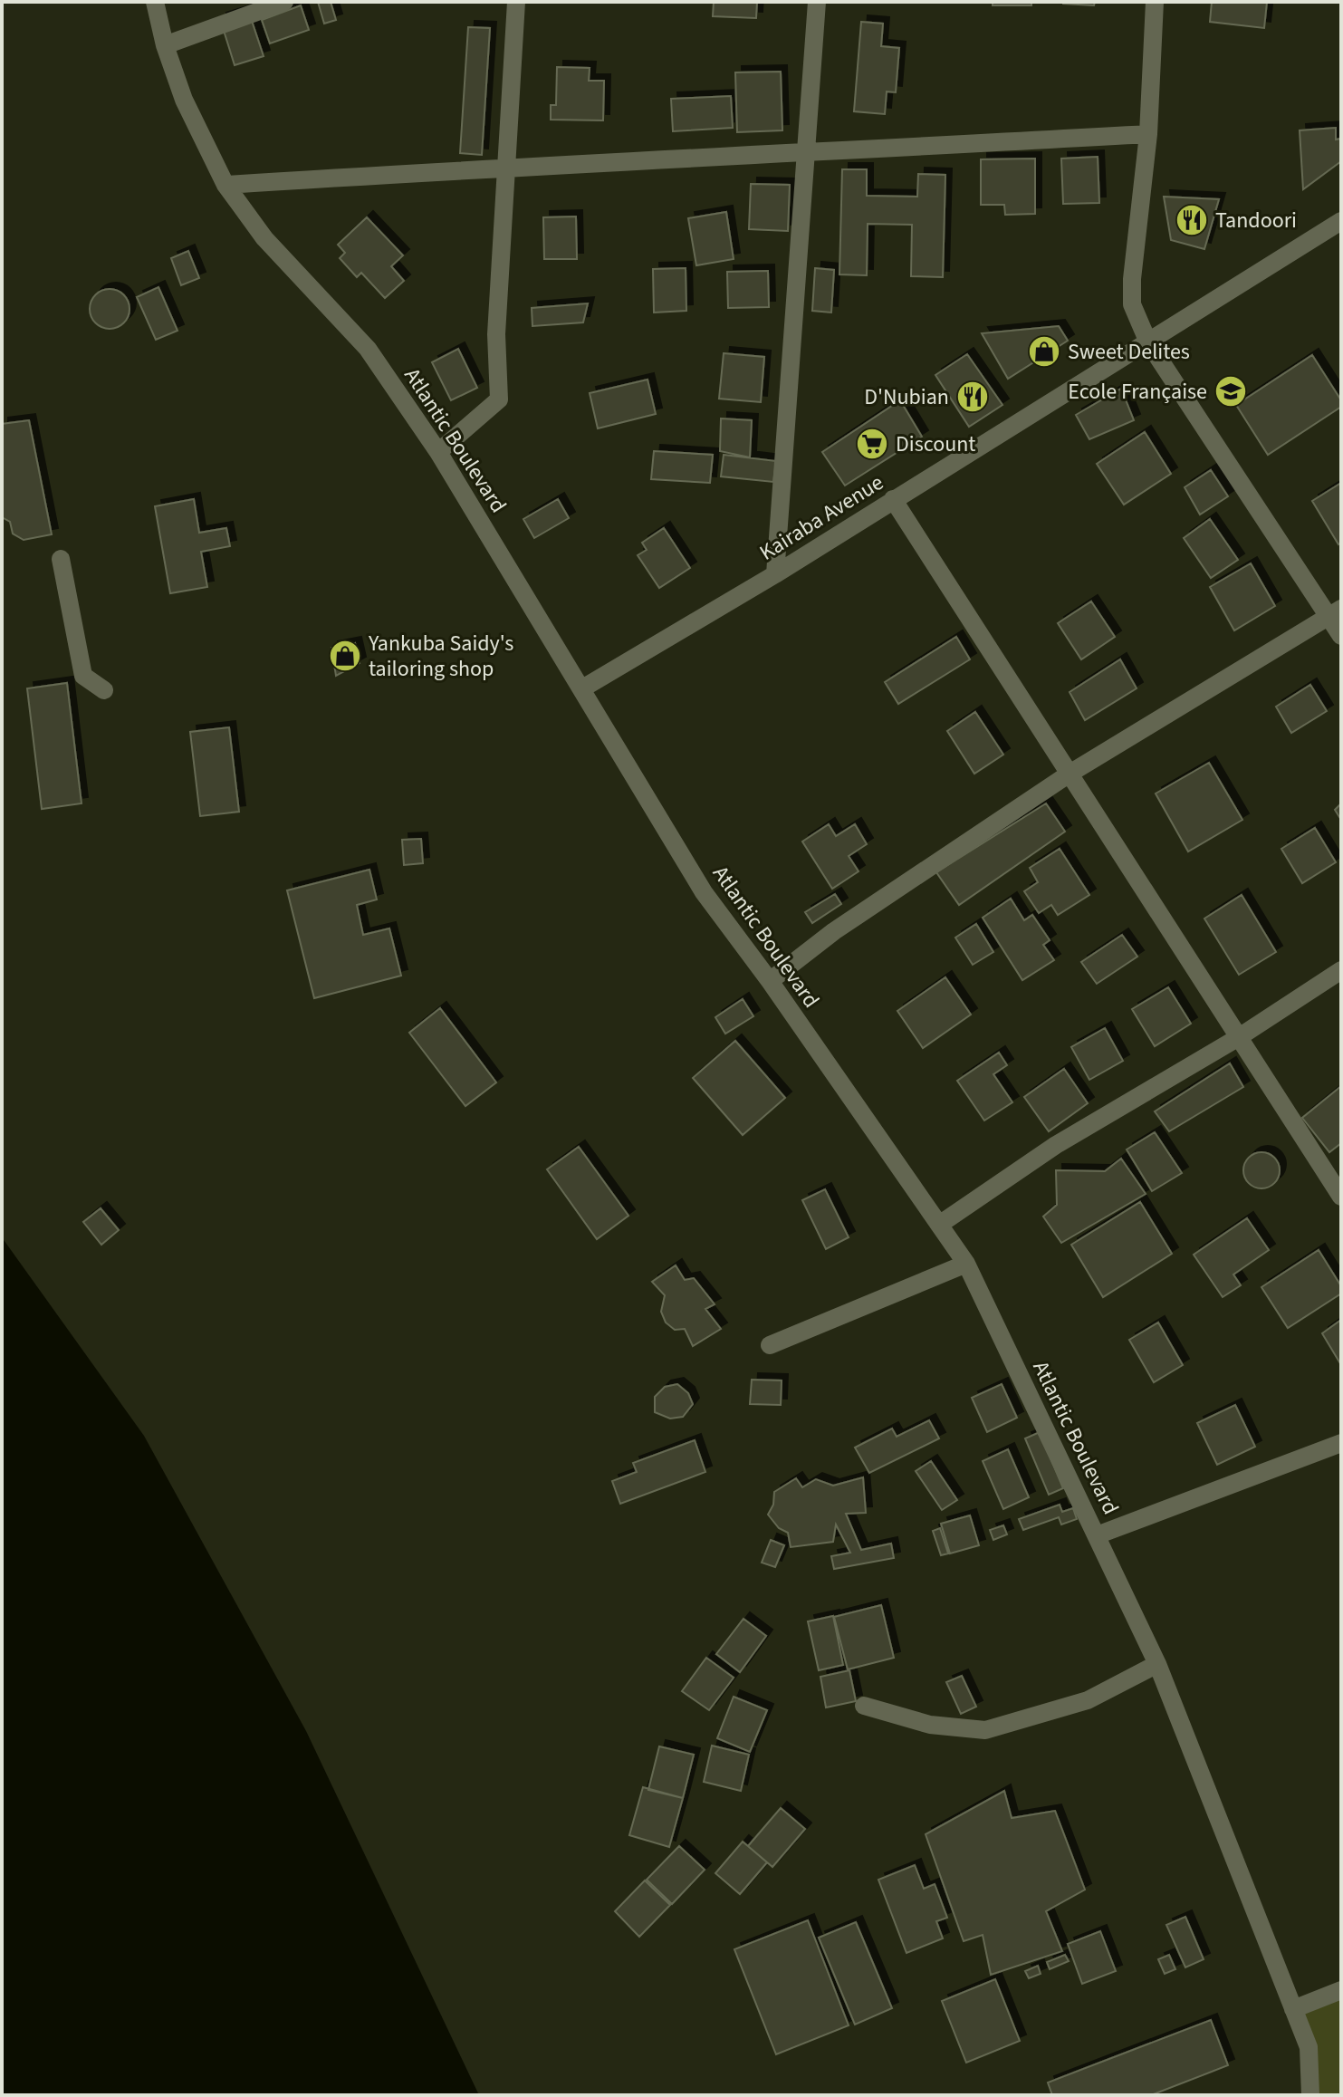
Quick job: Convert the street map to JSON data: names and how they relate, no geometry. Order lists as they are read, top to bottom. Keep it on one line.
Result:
{"streets":{"street":["Atlantic Boulevard","Kairaba Avenue"]},"crossings":[["Atlantic Boulevard","Kairaba Avenue"]],"places":{"restaurant":["Tandoori","D'Nubian"],"shop":["Sweet Delites","Yankuba Saidy's tailoring shop"],"school or university":["Ecole Française"],"supermarket":["Discount"]}}
